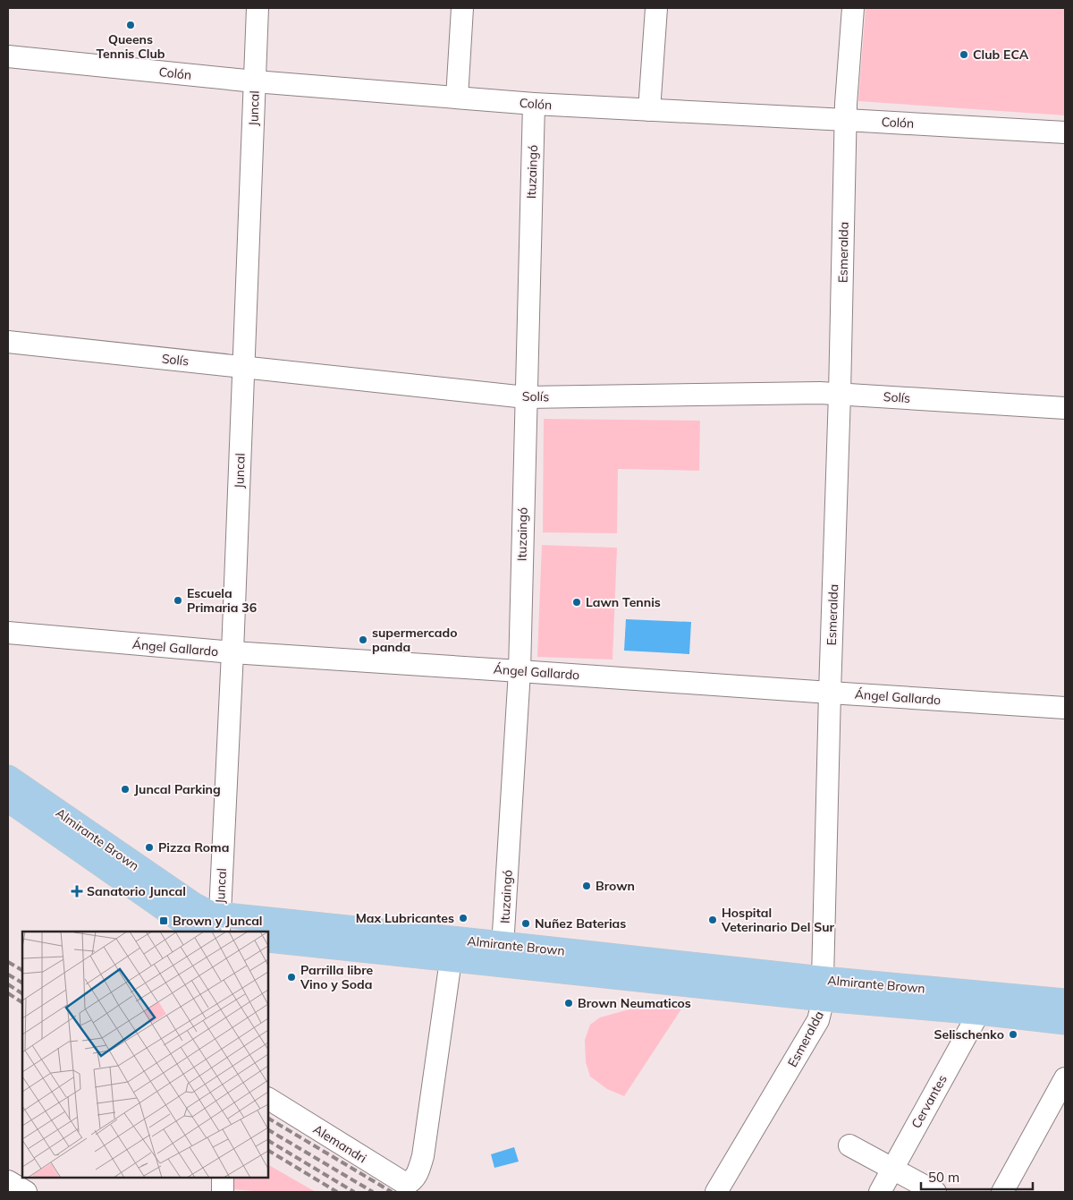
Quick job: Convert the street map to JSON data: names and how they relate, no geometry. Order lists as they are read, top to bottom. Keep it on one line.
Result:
{"streets":{"main road":["Almirante Brown"],"street":["Colón","Juncal","Ituzaingó","Esmeralda","Solís","Ángel Gallardo","Cervantes","Alemandri"]},"crossings":[["Colón","Juncal"],["Colón","Ituzaingó"],["Colón","Esmeralda"],["Juncal","Solís"],["Juncal","Ángel Gallardo"],["Juncal","Almirante Brown"],["Ituzaingó","Solís"],["Ituzaingó","Ángel Gallardo"],["Ituzaingó","Almirante Brown"],["Esmeralda","Solís"],["Esmeralda","Ángel Gallardo"],["Esmeralda","Almirante Brown"],["Almirante Brown","Cervantes"],["Almirante Brown","Alemandri"]],"places":{"other":["Queens Tennis Club","Club ECA","Escuela Primaria 36","Lawn Tennis","supermercado panda","Juncal Parking","Pizza Roma","Brown","Max Lubricantes","Hospital Veterinario Del Sur","Nuñez Baterias","Parrilla libre Vino y Soda","Brown Neumaticos","Selischenko"],"health":["Sanatorio Juncal"],"transit":["Brown y Juncal"]},"scale_bar":"50 m"}
